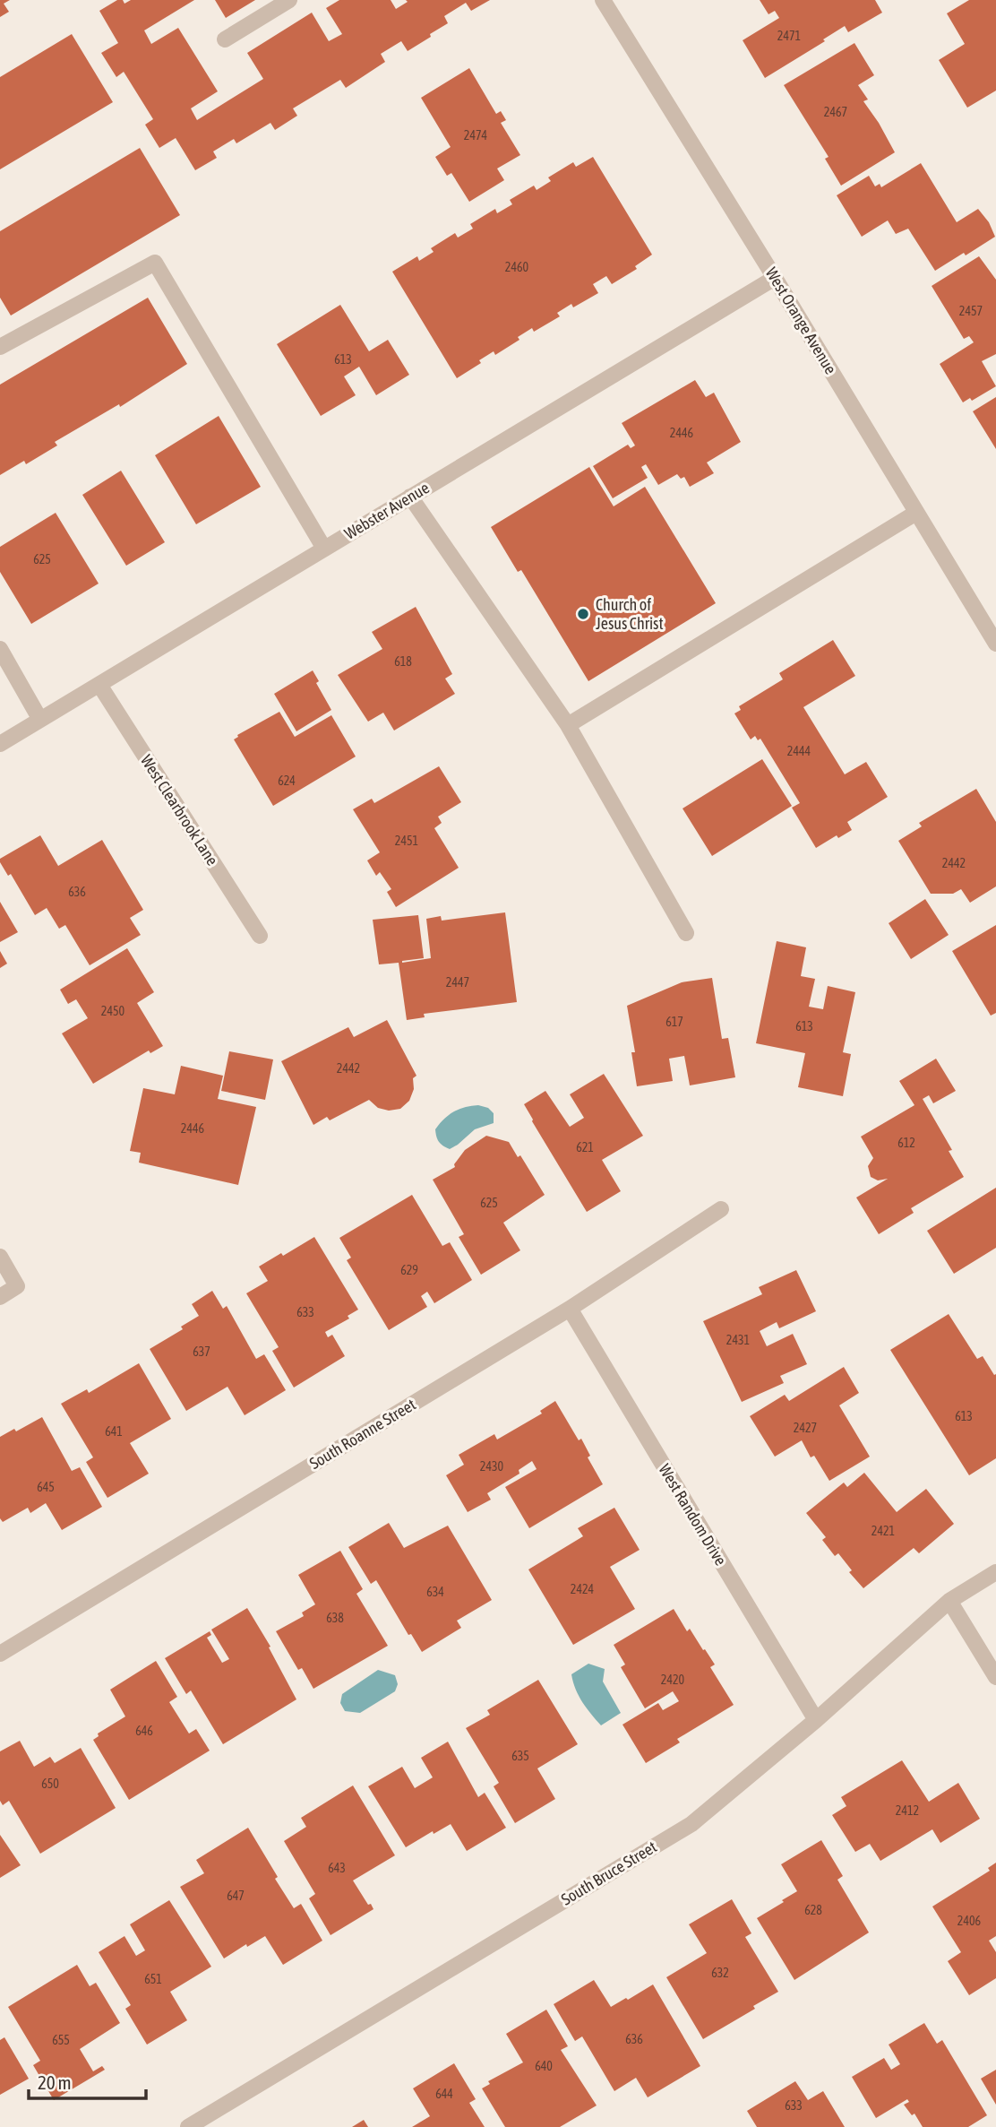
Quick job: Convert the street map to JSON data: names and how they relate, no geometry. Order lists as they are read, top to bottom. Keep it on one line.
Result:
{"streets":{"street":["West Orange Avenue","Webster Avenue","West Clearbrook Lane","South Roanne Street","West Random Drive","South Bruce Street"]},"crossings":[["West Orange Avenue","Webster Avenue"],["Webster Avenue","West Clearbrook Lane"],["South Roanne Street","West Random Drive"],["West Random Drive","South Bruce Street"]],"places":["Church of Jesus Christ"],"house_numbers":["2471","2467","2474","2460","2457","613","2446","625","618","2444","624","2451","2442","636","2447","2450","617","613","2442","2446","612","621","625","629","633","2431","637","613","2427","641","2430","645","2421","2424","634","638","2420","646","635","650","2412","643","647","628","2406","632","651","636","655","640","644","633"],"scale_bar":"20 m"}
